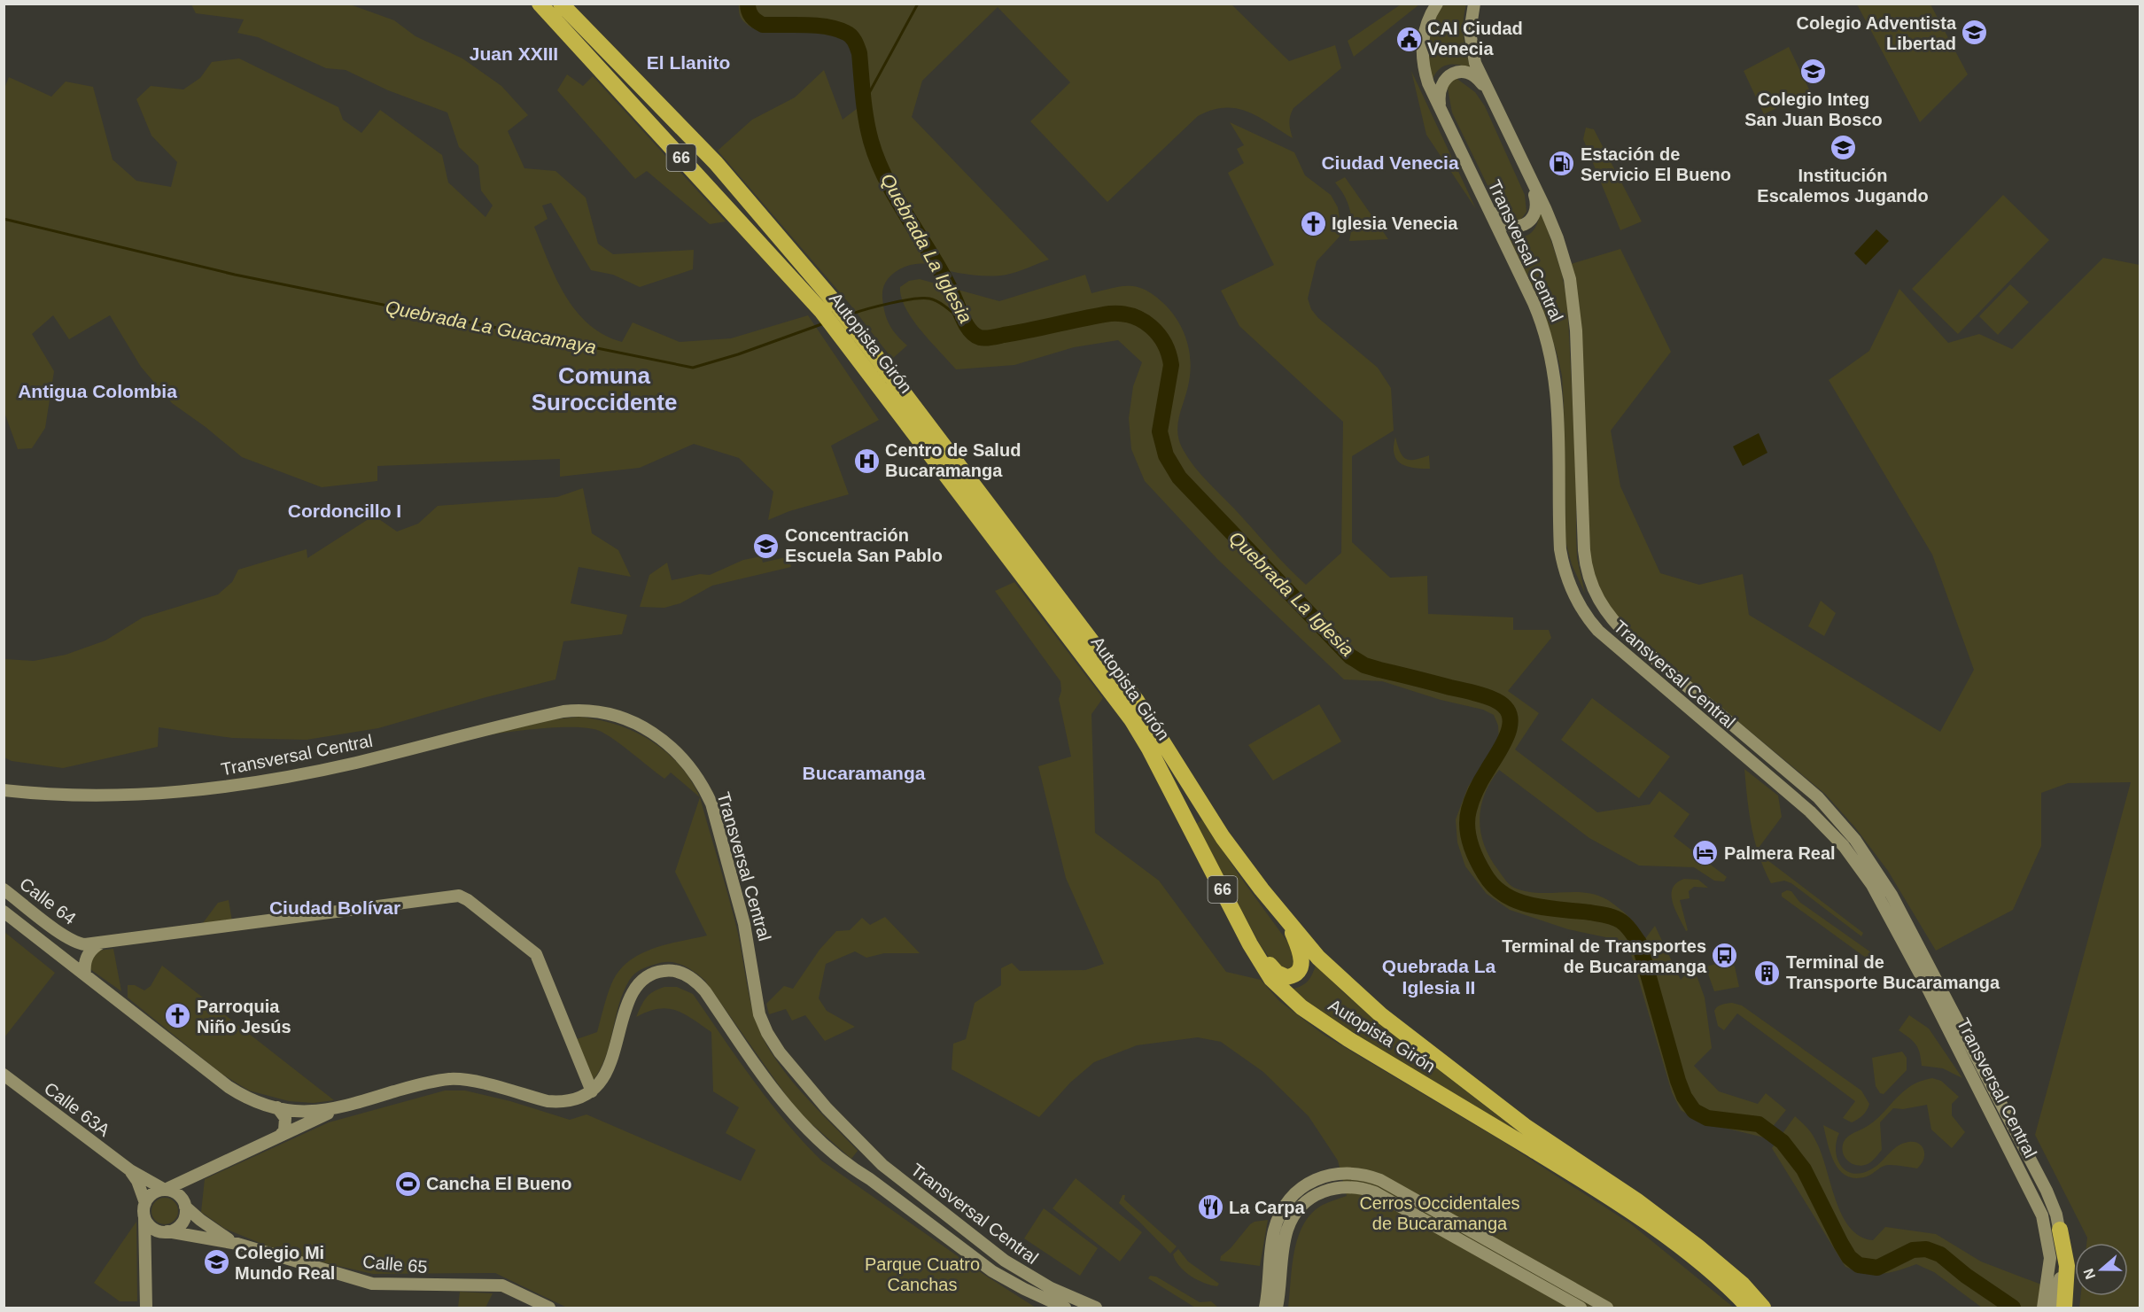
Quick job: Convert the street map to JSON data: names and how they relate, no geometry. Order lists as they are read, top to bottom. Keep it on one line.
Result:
{"streets":{"highway":["66","Autopista Girón"],"main road":["Transversal Central","Calle 64","Calle 63A","Calle 65"]},"crossings":[["Transversal Central","Calle 64"],["Calle 63A","Calle 65"]],"districts":["Juan XXIII","El Llanito","Ciudad Venecia","Comuna Suroccidente","Antigua Colombia","Cordoncillo I","Bucaramanga","Ciudad Bolívar","Quebrada La Iglesia II"],"water":["Quebrada La Iglesia","Quebrada La Guacamaya"],"parks":["Cerros Occidentales de Bucaramanga","Parque Cuatro Canchas"],"places":{"school or university":["Colegio Adventista Libertad","Colegio Integ San Juan Bosco","Institución Escalemos Jugando","Concentración Escuela San Pablo","Colegio Mi Mundo Real"],"public building":["CAI Ciudad Venecia"],"fuel station":["Estación de Servicio El Bueno"],"church":["Iglesia Venecia","Parroquia Niño Jesús"],"hospital":["Centro de Salud Bucaramanga"],"hotel":["Palmera Real"],"bus stop":["Terminal de Transportes de Bucaramanga"],"building":["Terminal de Transporte Bucaramanga"],"sports":["Cancha El Bueno"],"restaurant":["La Carpa"]},"north":"left"}
